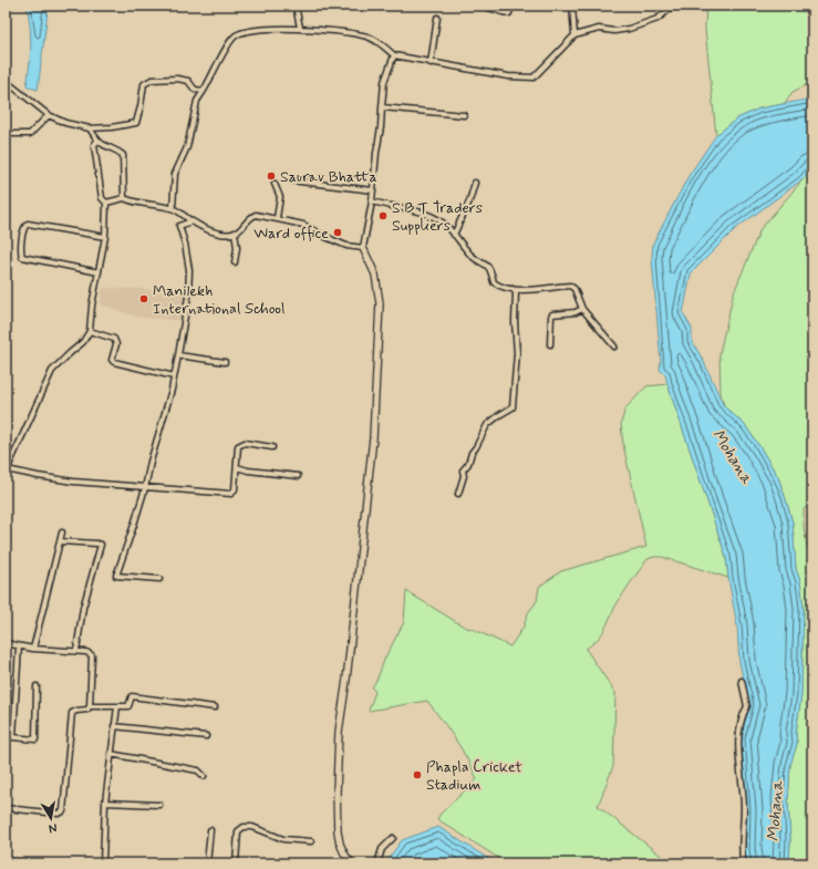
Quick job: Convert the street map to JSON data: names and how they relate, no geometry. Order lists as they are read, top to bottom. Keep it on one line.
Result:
{"water":["Mohana"],"places":["Saurav Bhatta","S B T Traders Suppliers","Ward office","Manilekh International School","Phapla Cricket Stadium"],"north":"bottom"}
